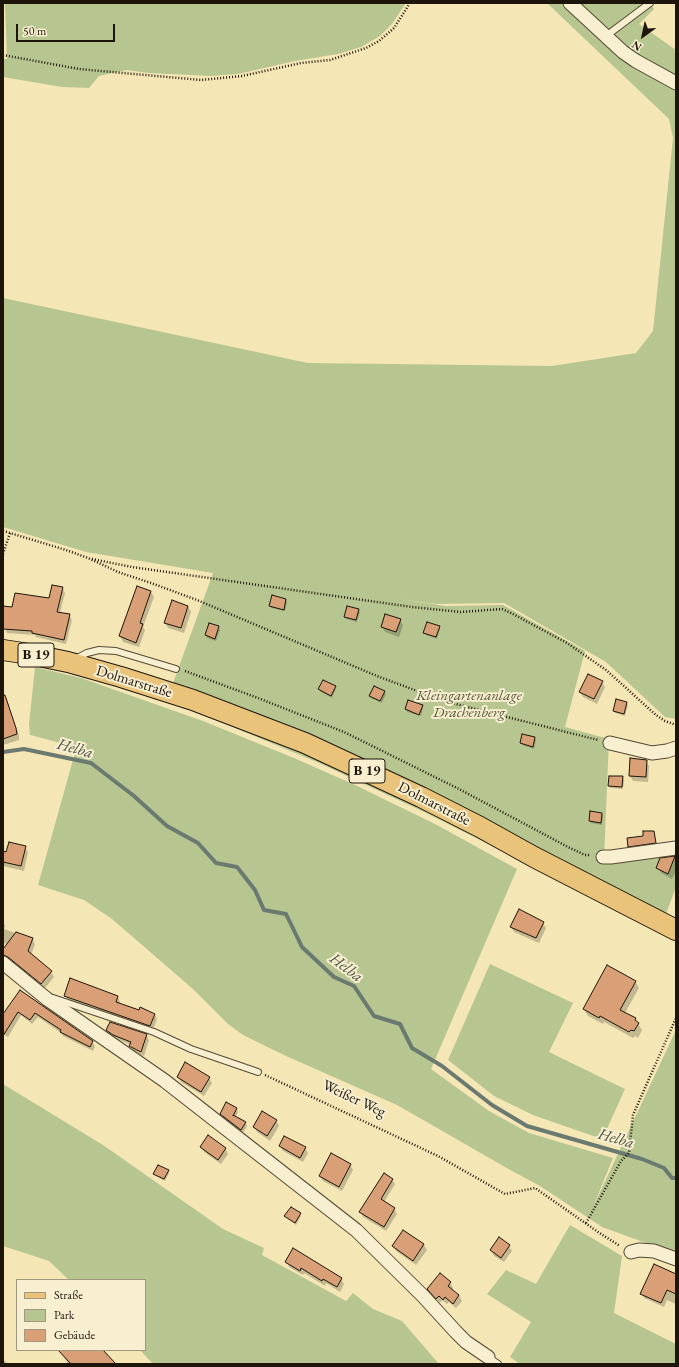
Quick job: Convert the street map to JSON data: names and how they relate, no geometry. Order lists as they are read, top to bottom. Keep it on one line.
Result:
{"streets":{"main road":["B 19","Dolmarstraße"],"path":["Weißer Weg"]},"water":["Helba"],"parks":["Kleingartenanlage Drachenberg"],"legend":["Straße","Park","Gebäude"],"scale_bar":"50 m","north":"bottom left"}
